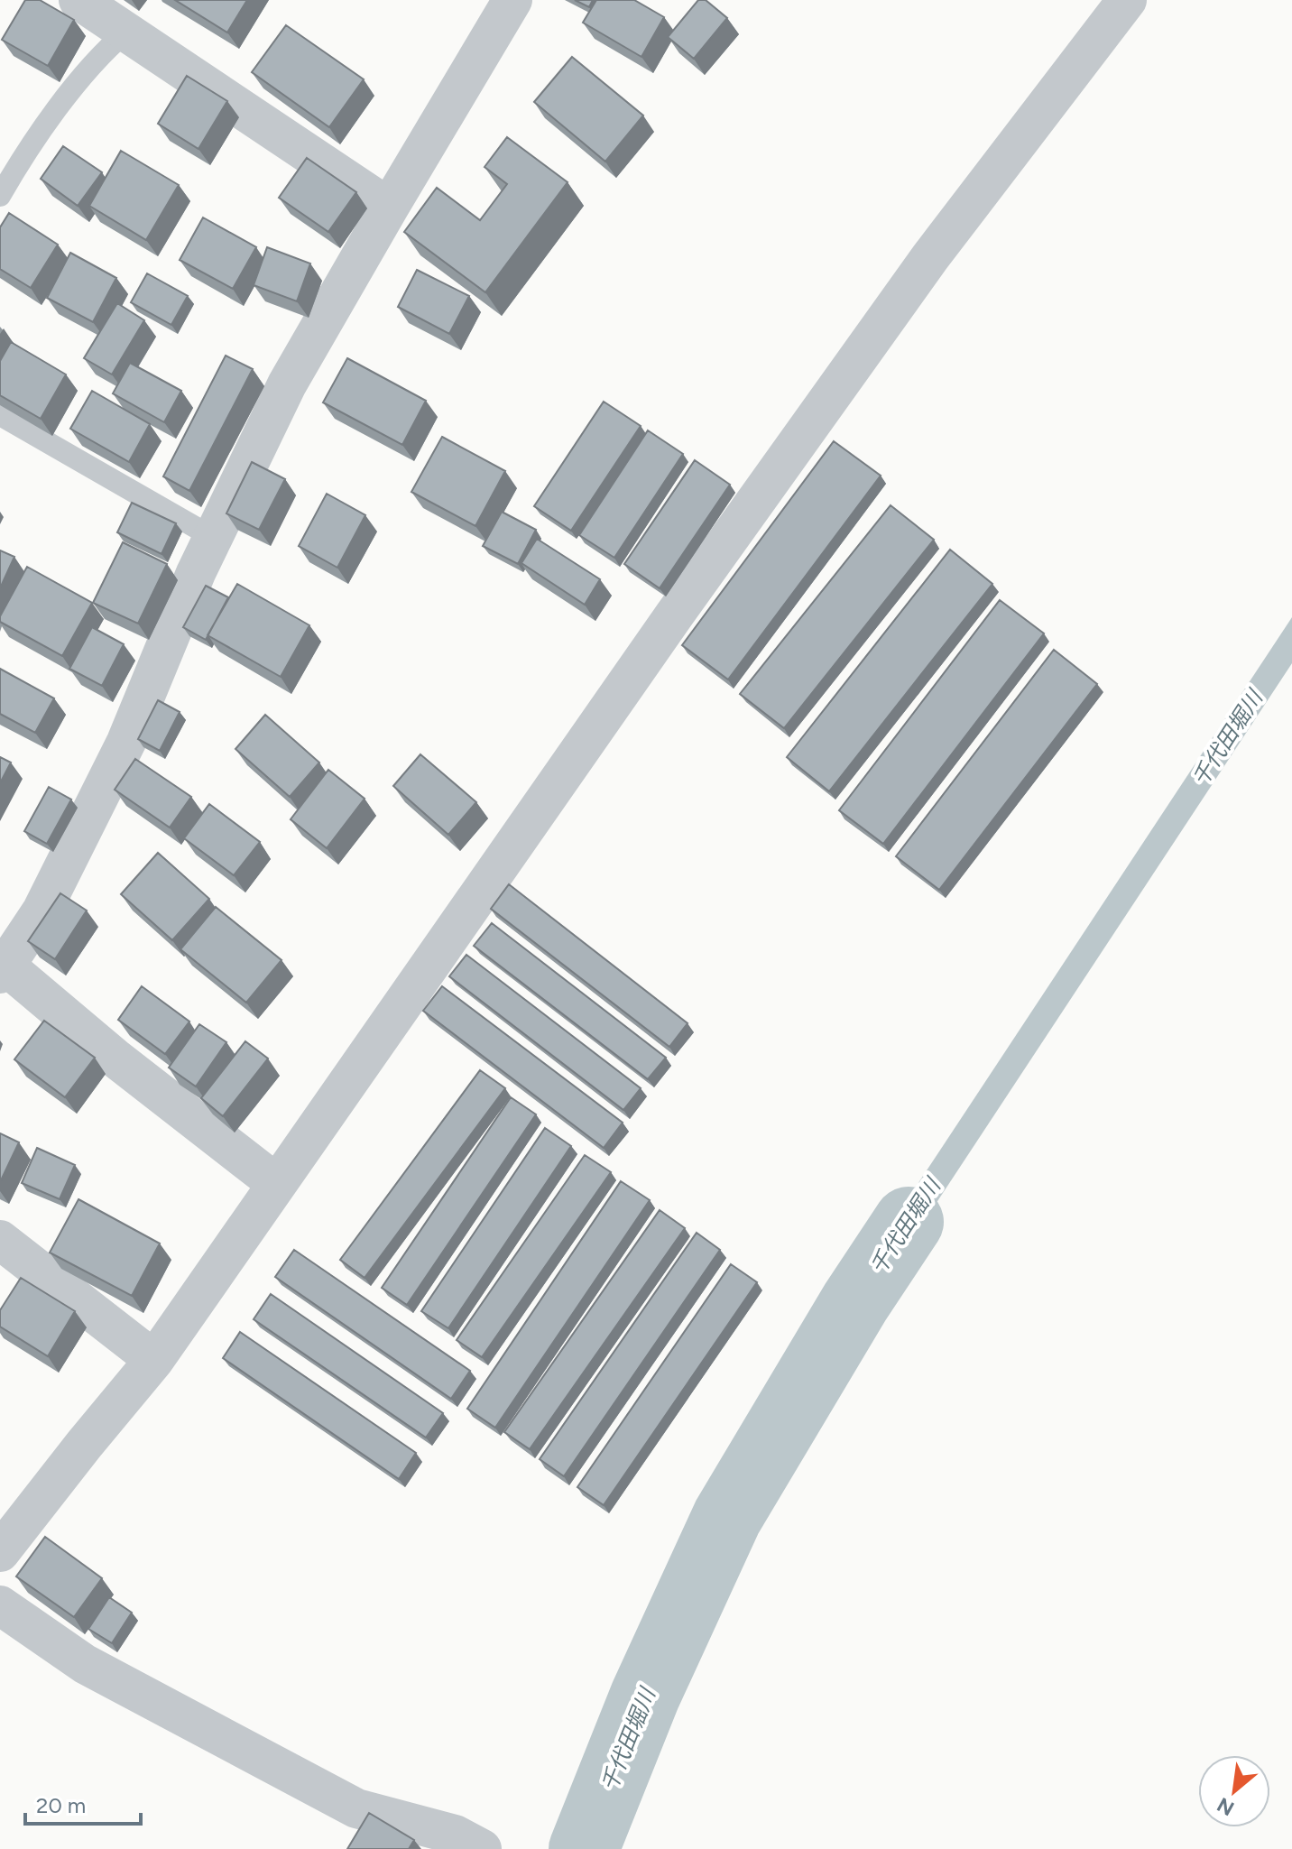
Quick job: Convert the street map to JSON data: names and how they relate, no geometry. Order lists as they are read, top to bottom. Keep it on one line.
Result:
{"water":["千代田堀川"],"scale_bar":"20 m","north":"bottom left"}
